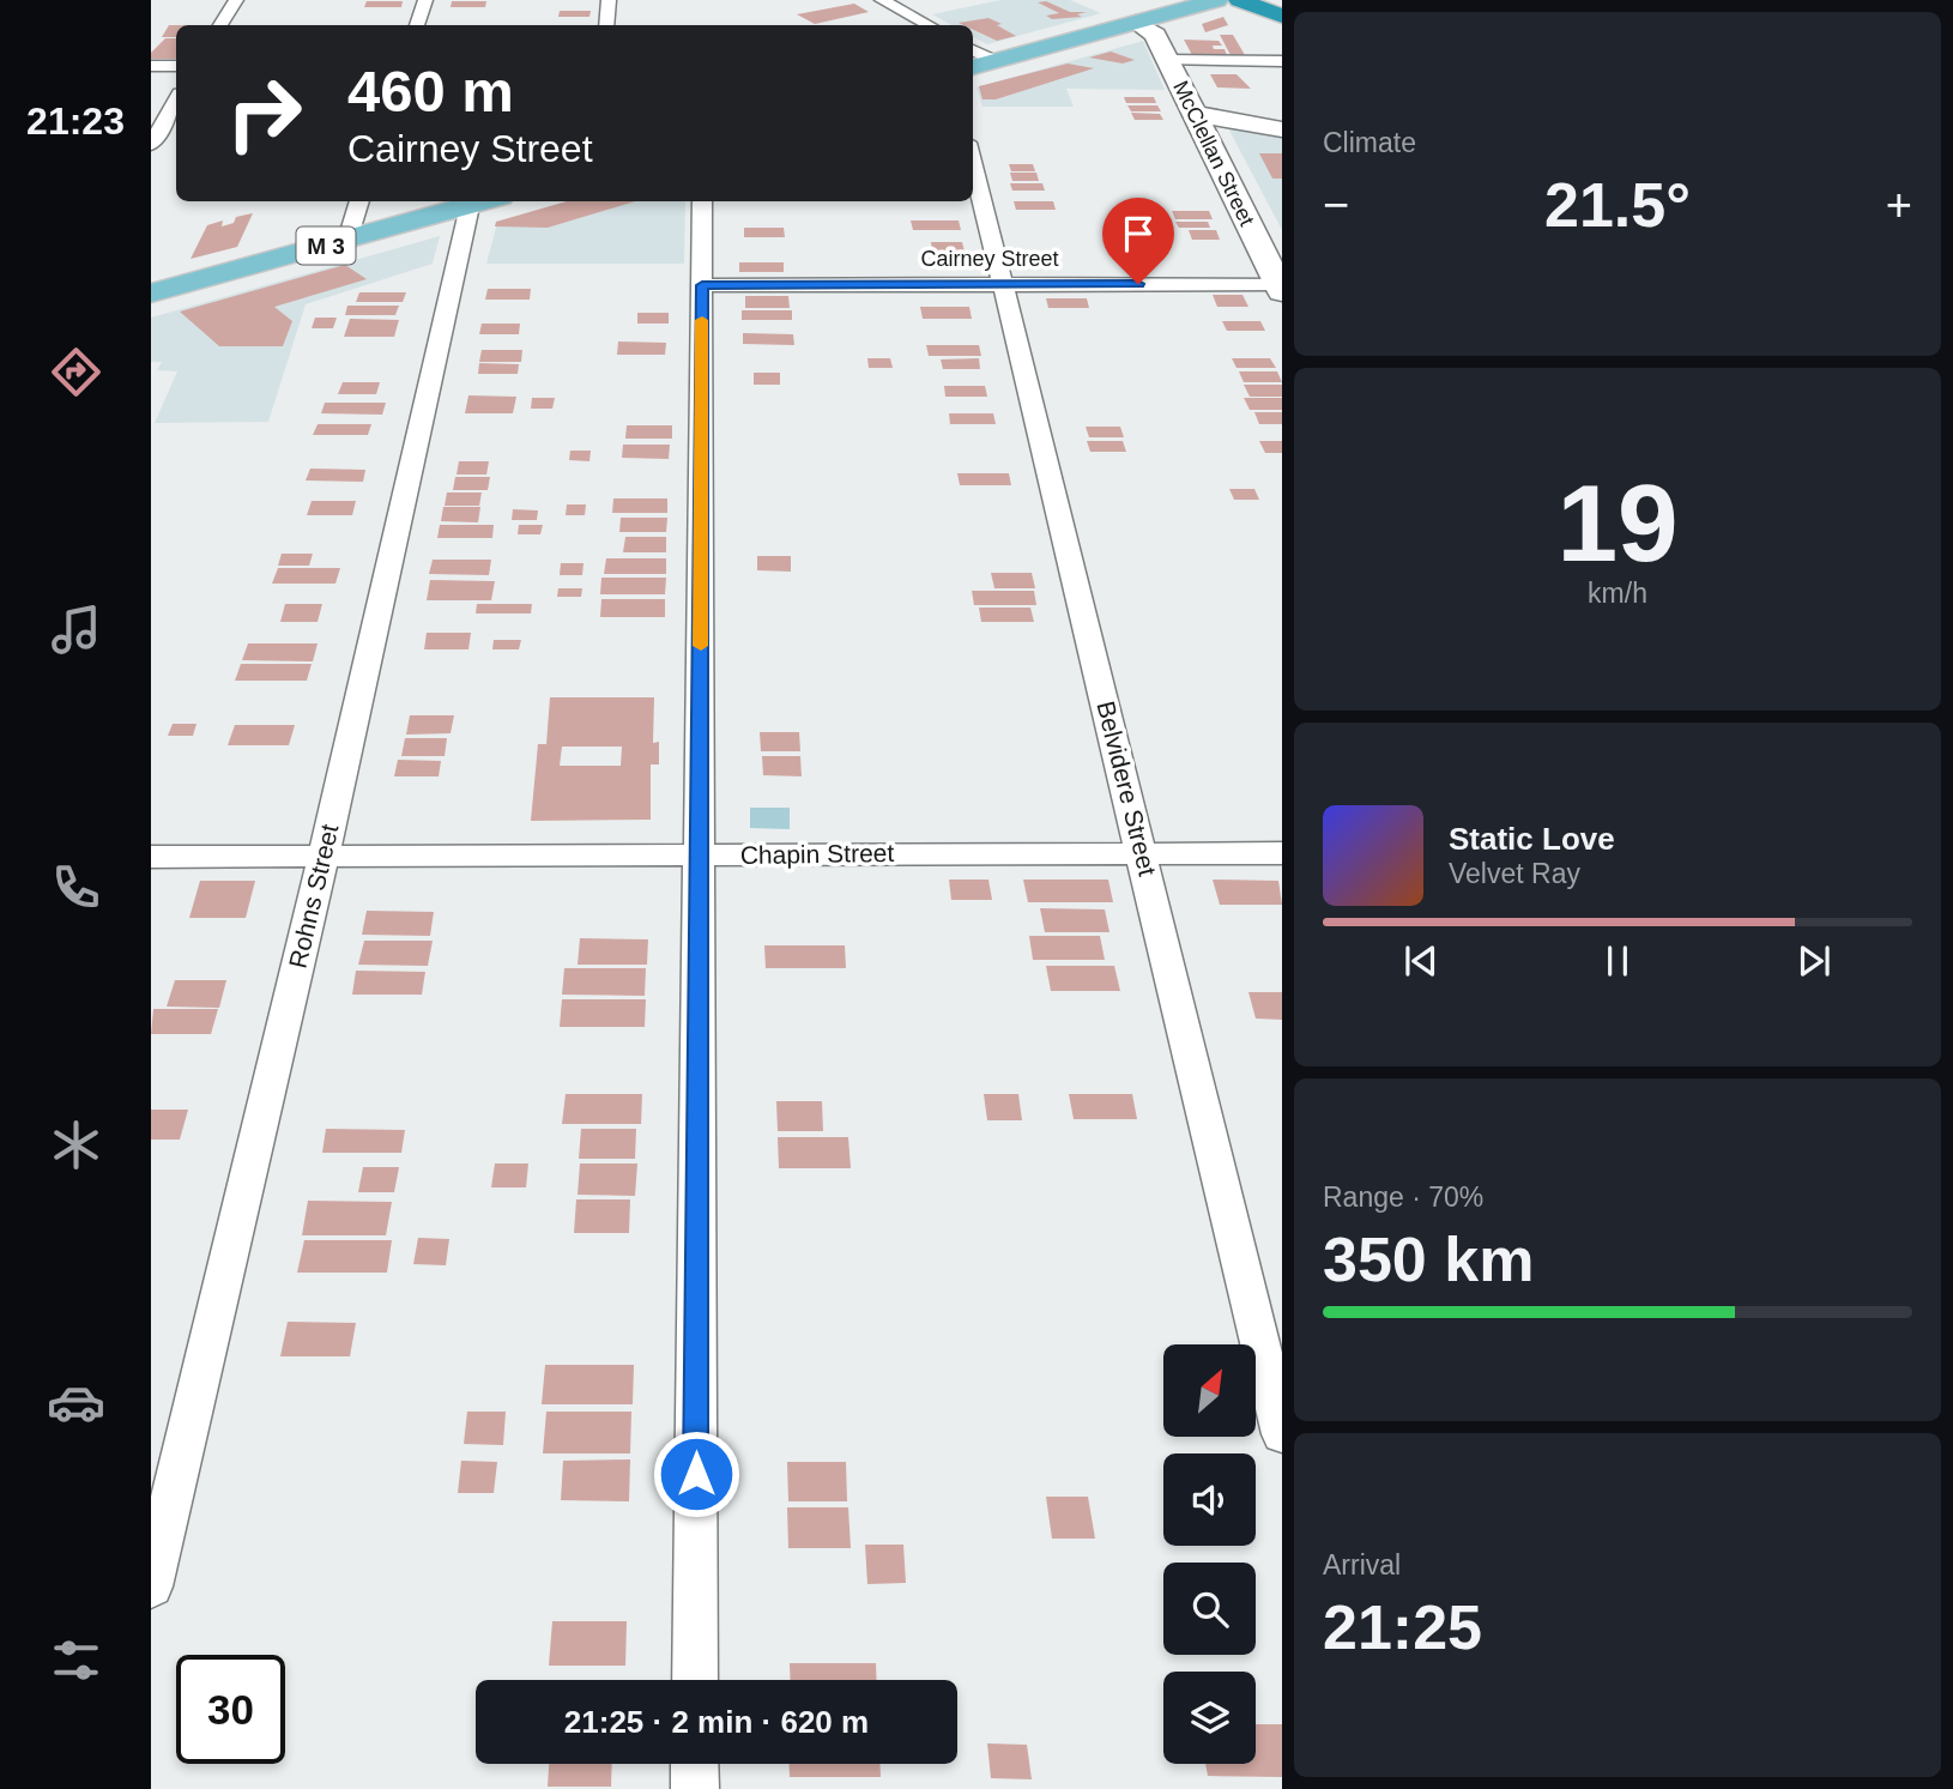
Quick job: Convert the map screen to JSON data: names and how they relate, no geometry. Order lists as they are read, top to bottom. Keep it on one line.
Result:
{"streets":{"main road":["M 3"],"street":["McClellan Street","Cairney Street","Belvidere Street","Chapin Street","Rohns Street"]},"crossings":[["McClellan Street","Cairney Street"],["M 3","Rohns Street"],["Cairney Street","Belvidere Street"],["Belvidere Street","Chapin Street"],["Chapin Street","Rohns Street"]],"north":"top right","page":{"tabs":"21:23","tile":["Climate",["19","km/h"],["Range · 70%","350 km"],["Arrival","21:25"]],"turn":["460 m","Cairney Street"],"heat":["−","21.5°","+"],"song":["Static Love","Velvet Ray"],"limit":"30","trip":"21:25 · 2 min · 620 m"}}
